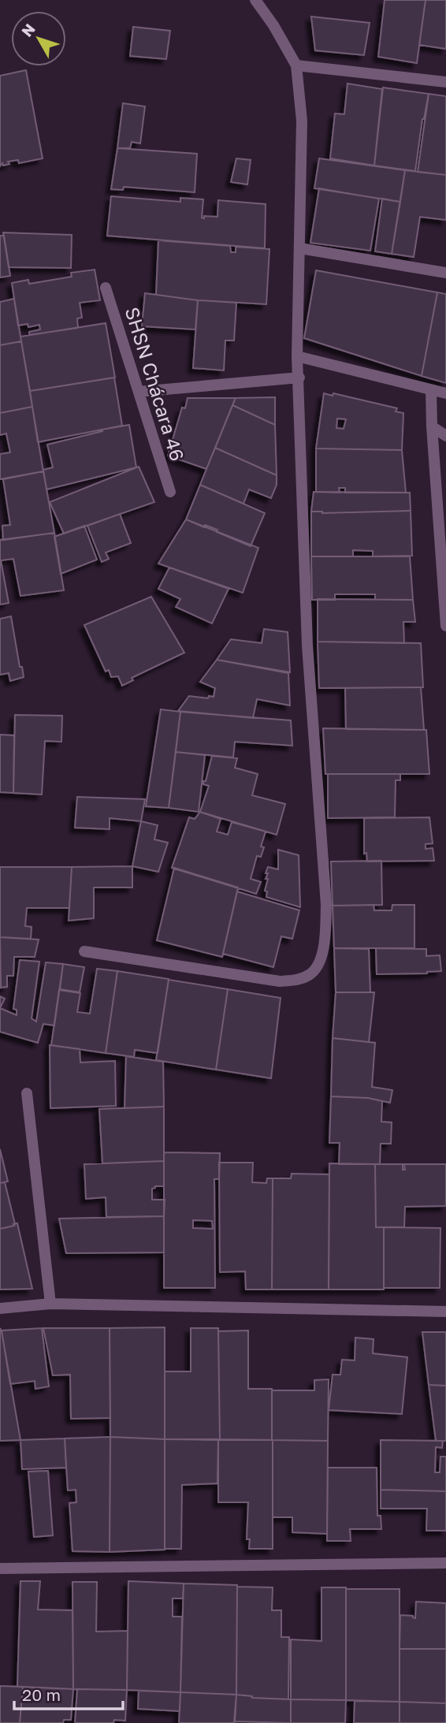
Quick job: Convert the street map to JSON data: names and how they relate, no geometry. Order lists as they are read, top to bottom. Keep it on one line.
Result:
{"streets":{"street":["SHSN Chácara 46"]},"scale_bar":"20 m","north":"top left"}
